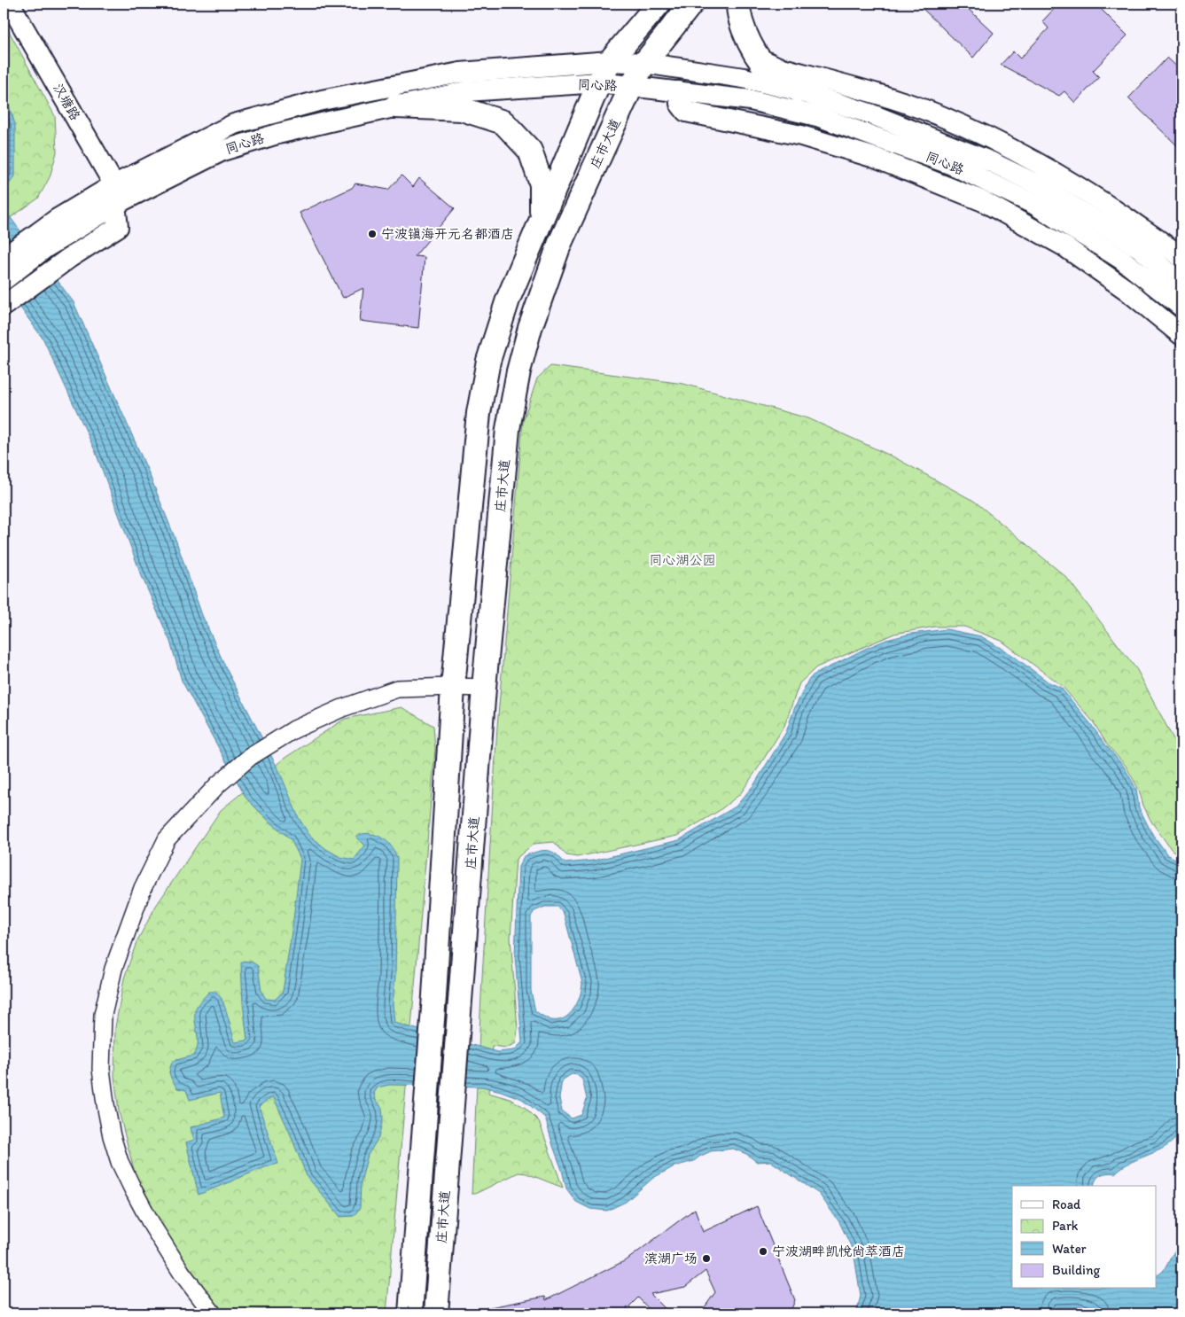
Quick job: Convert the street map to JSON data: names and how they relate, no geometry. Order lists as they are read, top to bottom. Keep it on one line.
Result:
{"streets":{"main road":["庄市大道"],"street":["同心路","汉塘路"]},"crossings":[["同心路","汉塘路"],["同心路","庄市大道"]],"parks":["同心湖公园"],"places":["宁波镇海开元名都酒店","宁波湖畔凯悦尚萃酒店","滨湖广场"],"legend":["Road","Park","Water","Building"]}
